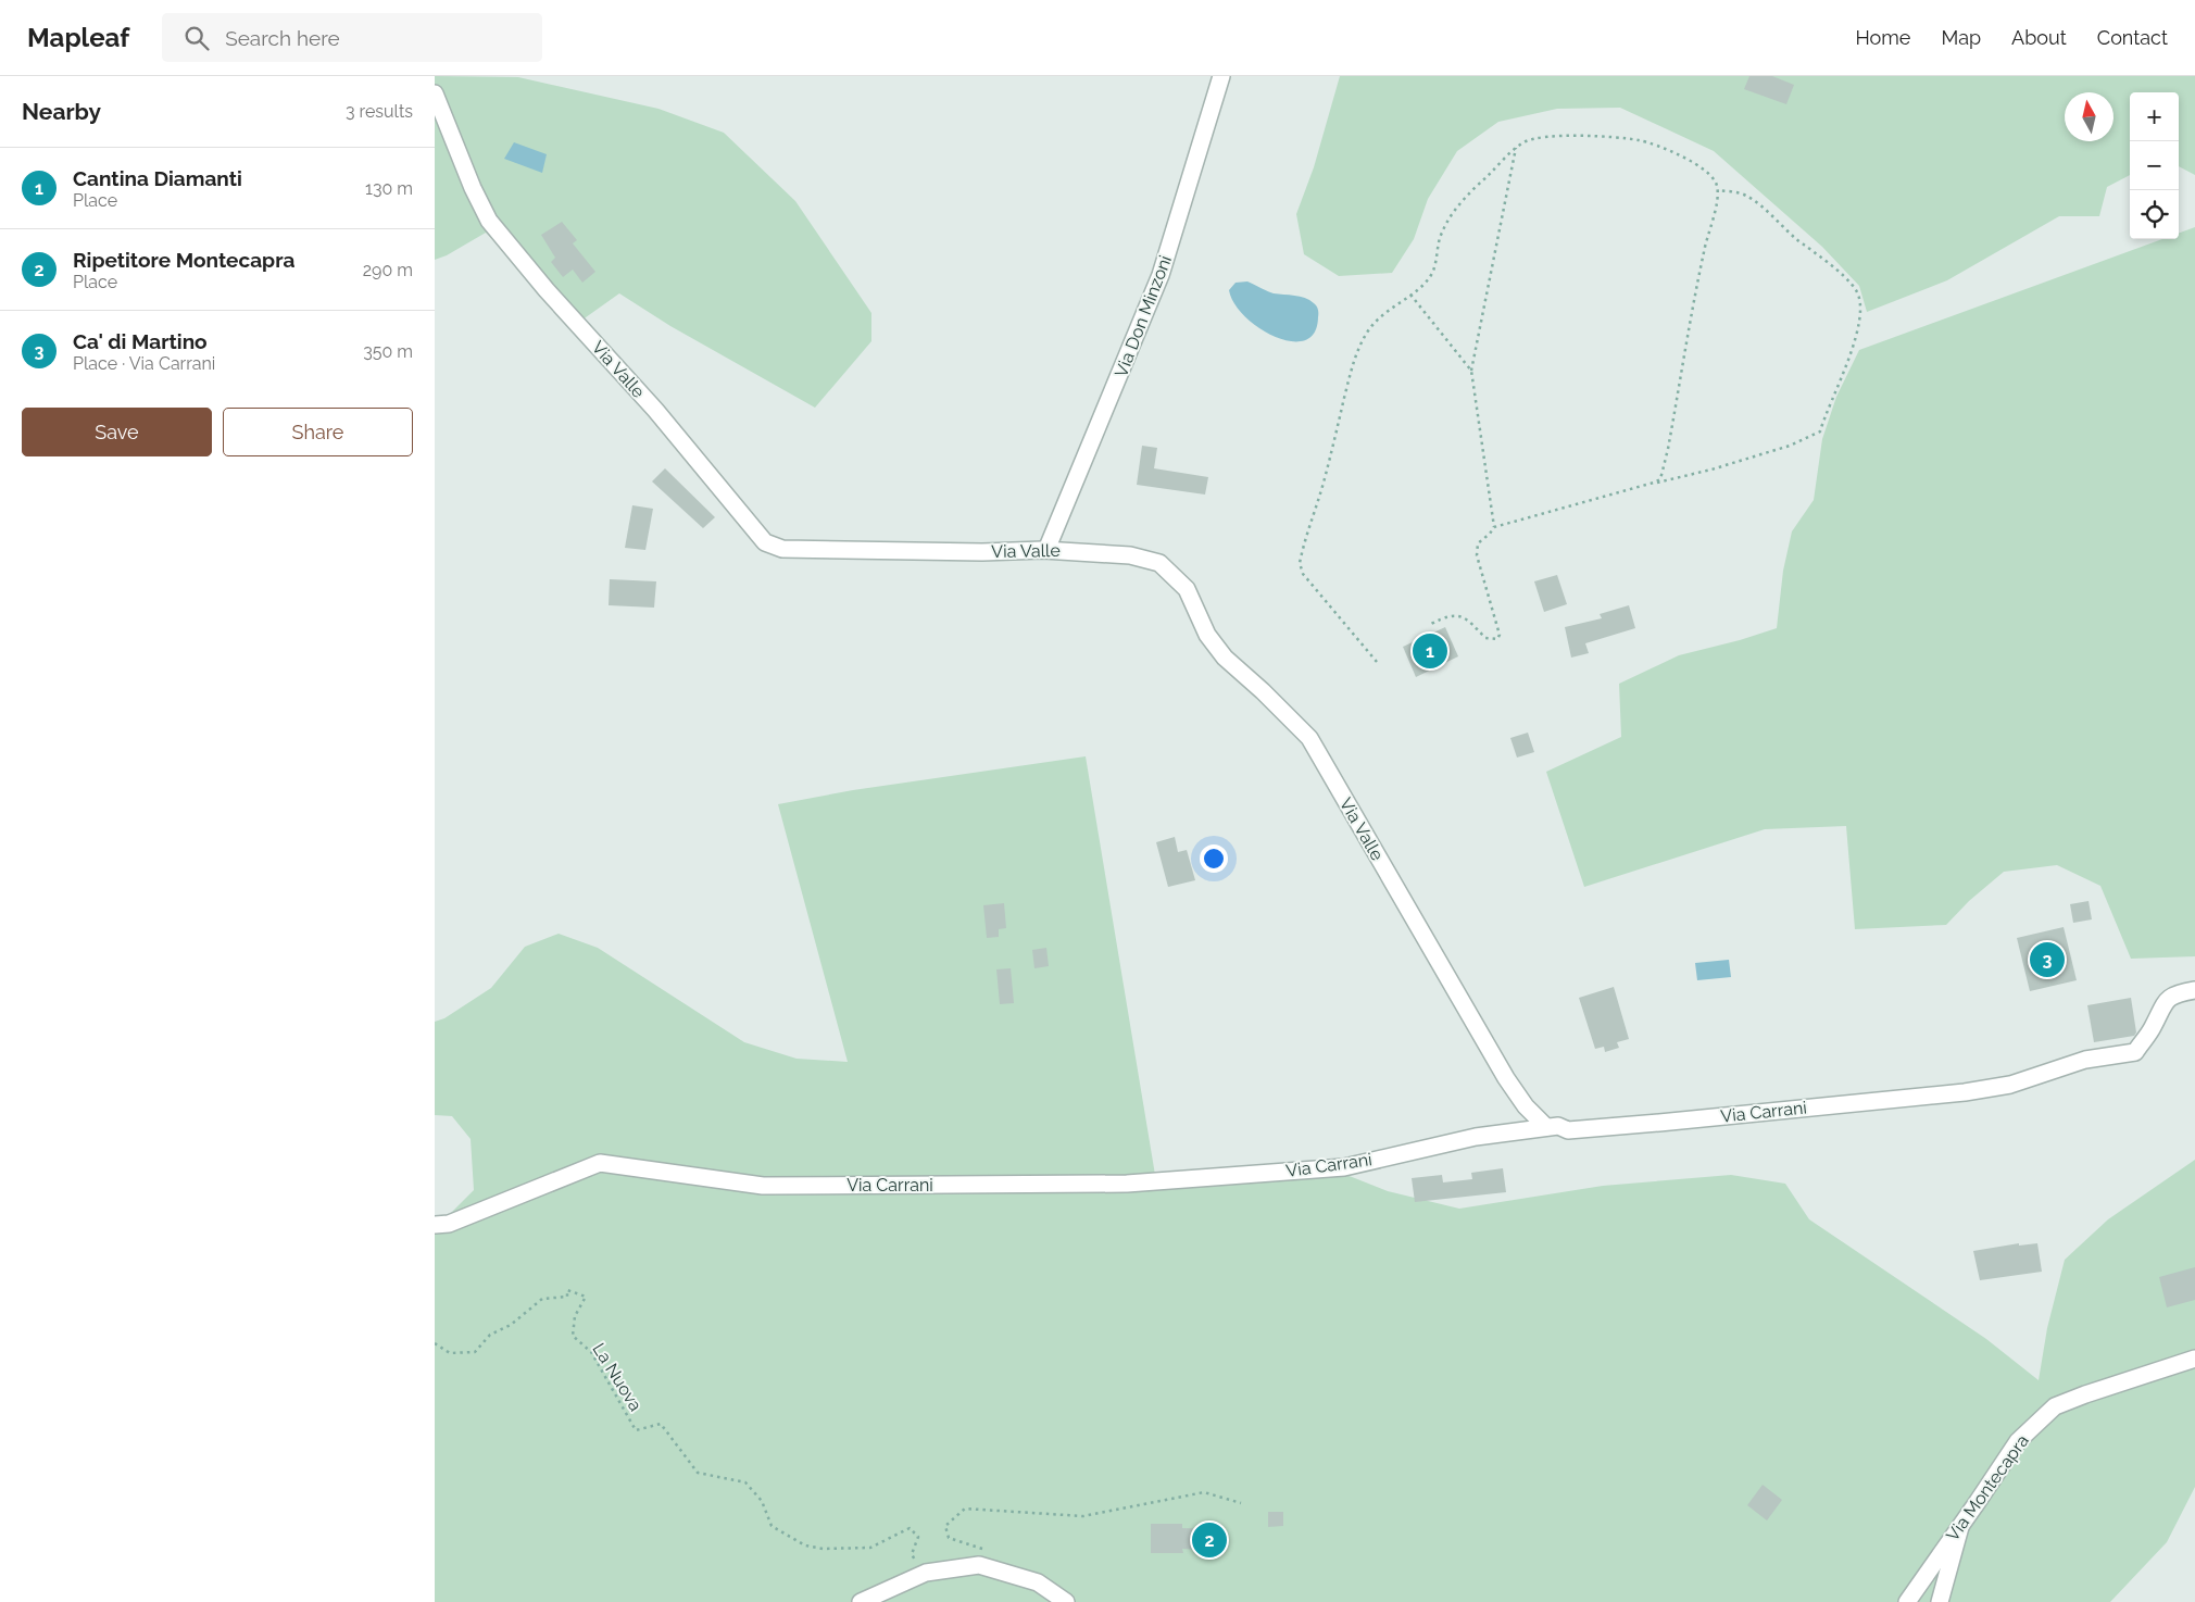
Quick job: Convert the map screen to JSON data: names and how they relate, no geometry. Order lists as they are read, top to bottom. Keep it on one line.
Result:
{"streets":{"street":["Via Don Minzoni","Via Valle","Via Carrani","Via Montecapra"],"path":["La Nuova"]},"crossings":[["Via Don Minzoni","Via Valle"],["Via Valle","Via Carrani"]],"north":"top","page":{"header":"Mapleaf","search":"Search here","nav":["Home","Map","About","Contact"],"heading":["Nearby","3 results"],"map_buttons":["+","−"],"list":[{"mark":"1","name":"Cantina Diamanti","note":"Place","value":"130 m"},{"mark":"2","name":"Ripetitore Montecapra","note":"Place","value":"290 m"},{"mark":"3","name":"Ca' di Martino","note":"Place · Via Carrani","value":"350 m"}],"buttons":["Save","Share"],"pins":["1","3","2"]}}
